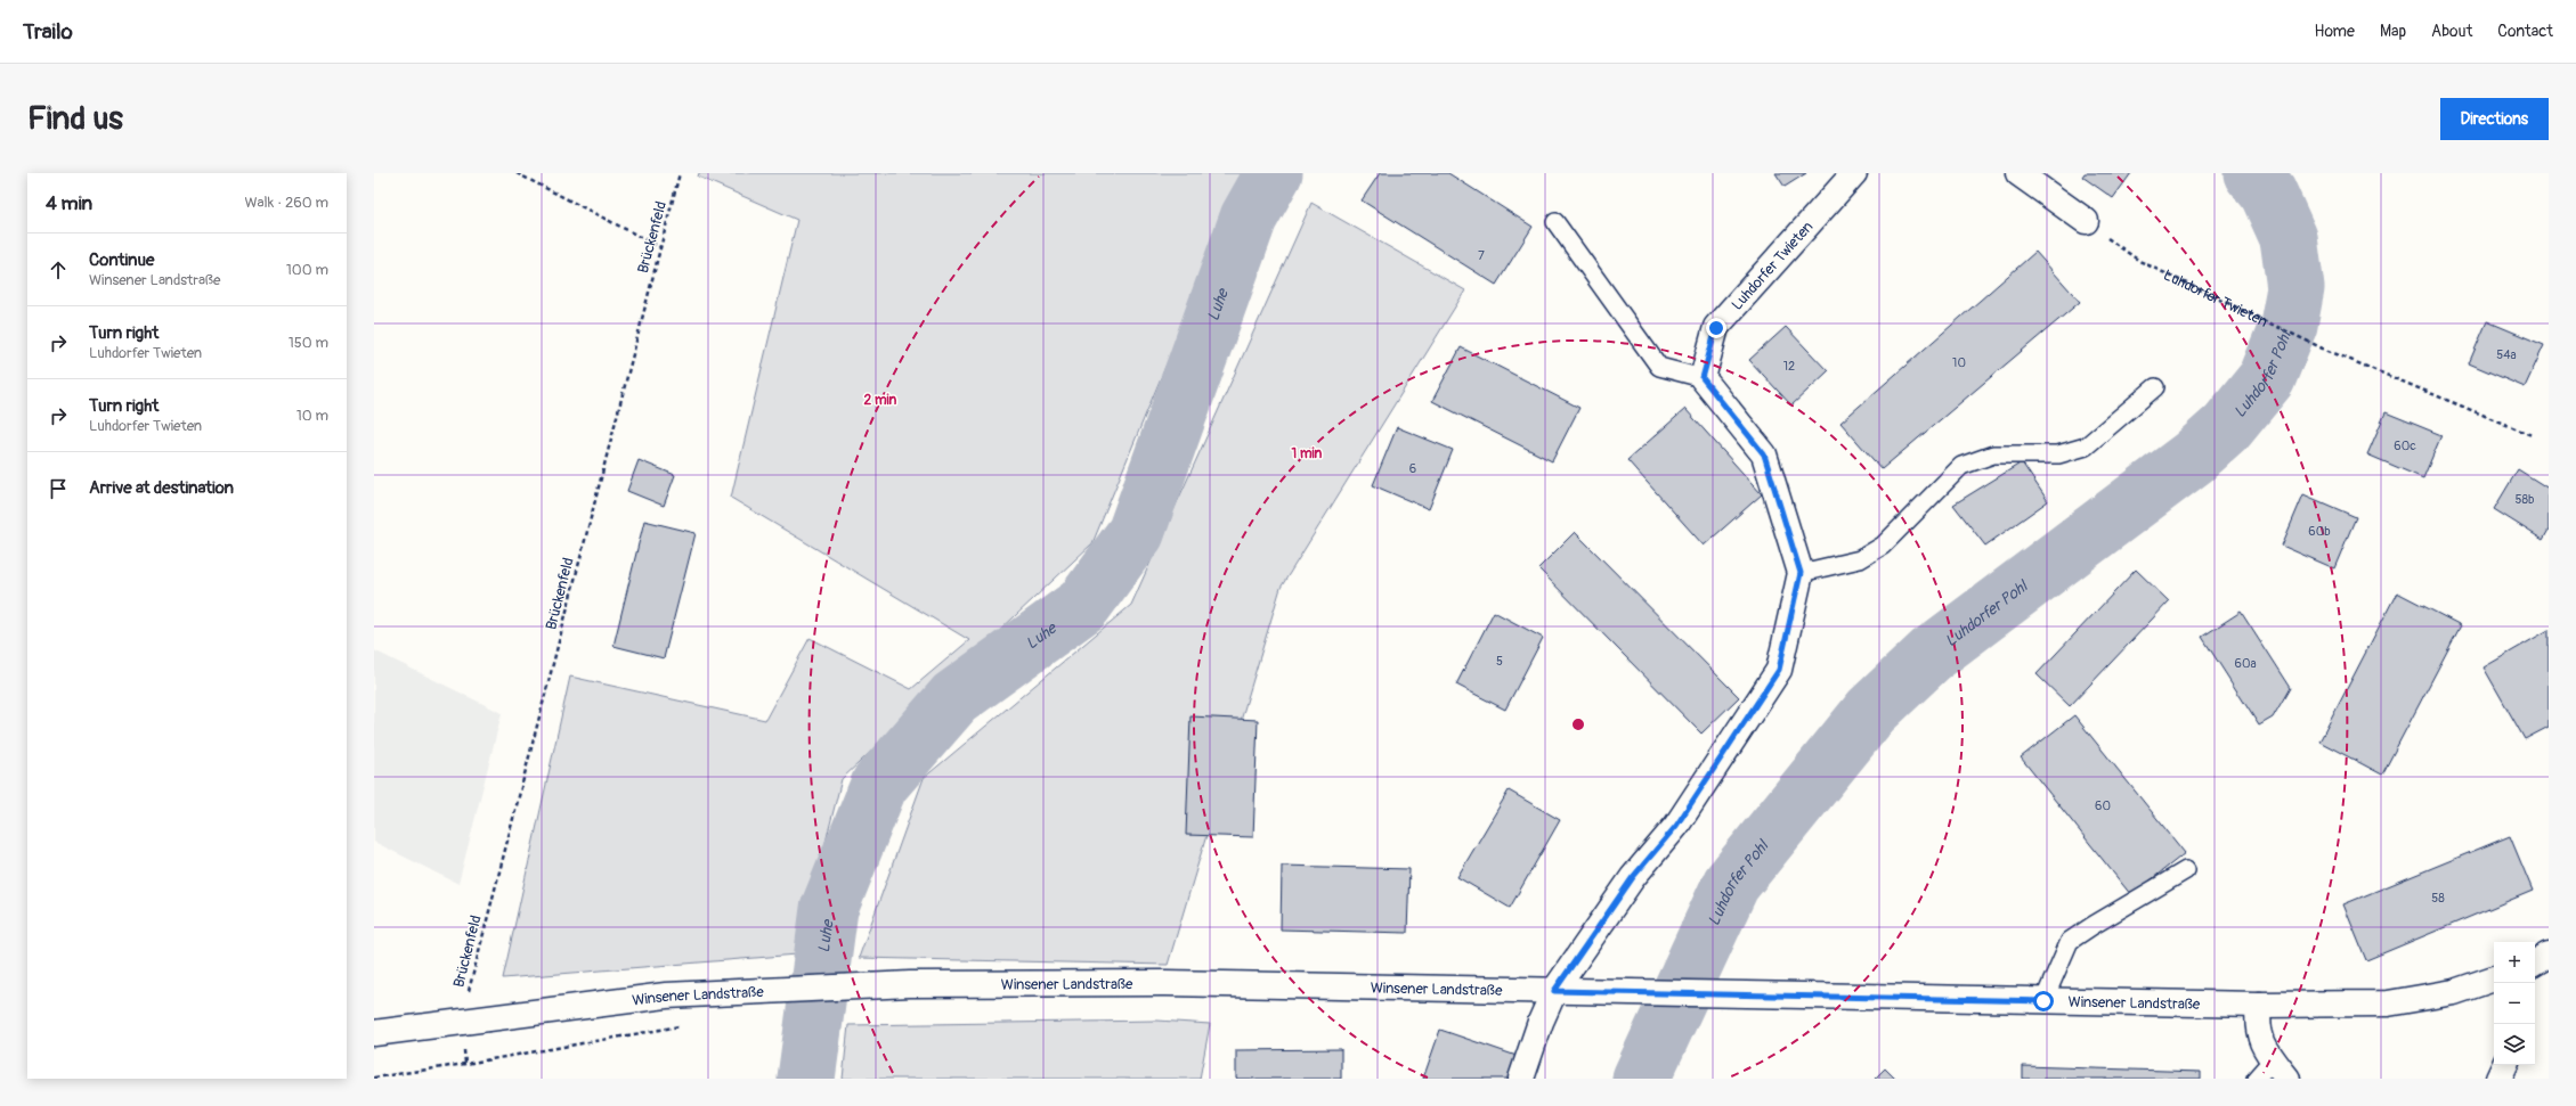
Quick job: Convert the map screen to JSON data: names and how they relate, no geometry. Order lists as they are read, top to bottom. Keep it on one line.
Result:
{"streets":{"main road":["Luhdorfer Twieten","Winsener Landstraße"],"path":["Brückenfeld"]},"crossings":[["Brückenfeld","Winsener Landstraße"]],"water":["Luhe","Luhdorfer Pohl"],"house_numbers":["7","54a","10","12","60c","6","58b","60b","5","60a","60","58"],"page":{"header":"Trailo","nav":["Home","Map","About","Contact"],"buttons":"Directions","title":"Find us","heading":["4 min","Walk · 260 m"],"list":[["Continue","Winsener Landstraße","100 m"],["Turn right","Luhdorfer Twieten","150 m"],["Turn right","Luhdorfer Twieten","10 m"],"Arrive at destination"],"map_buttons":["+","−"]},"rings":["2 min","1 min"]}
